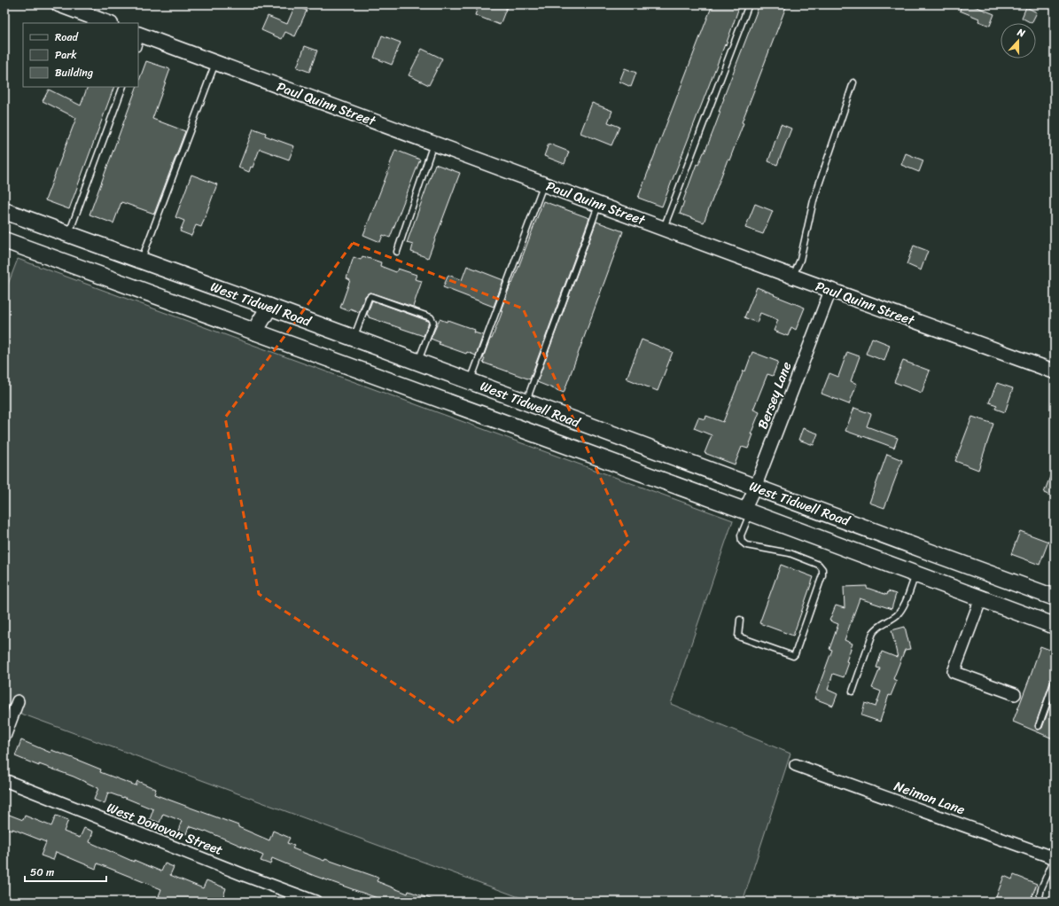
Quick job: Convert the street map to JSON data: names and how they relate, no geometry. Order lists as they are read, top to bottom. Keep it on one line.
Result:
{"streets":{"main road":["West Tidwell Road"],"street":["Paul Quinn Street","Bersey Lane","Neiman Lane","West Donovan Street"]},"crossings":[["Paul Quinn Street","Bersey Lane"],["West Tidwell Road","Bersey Lane"]],"legend":["Road","Park","Building"],"scale_bar":"50 m","north":"top"}
